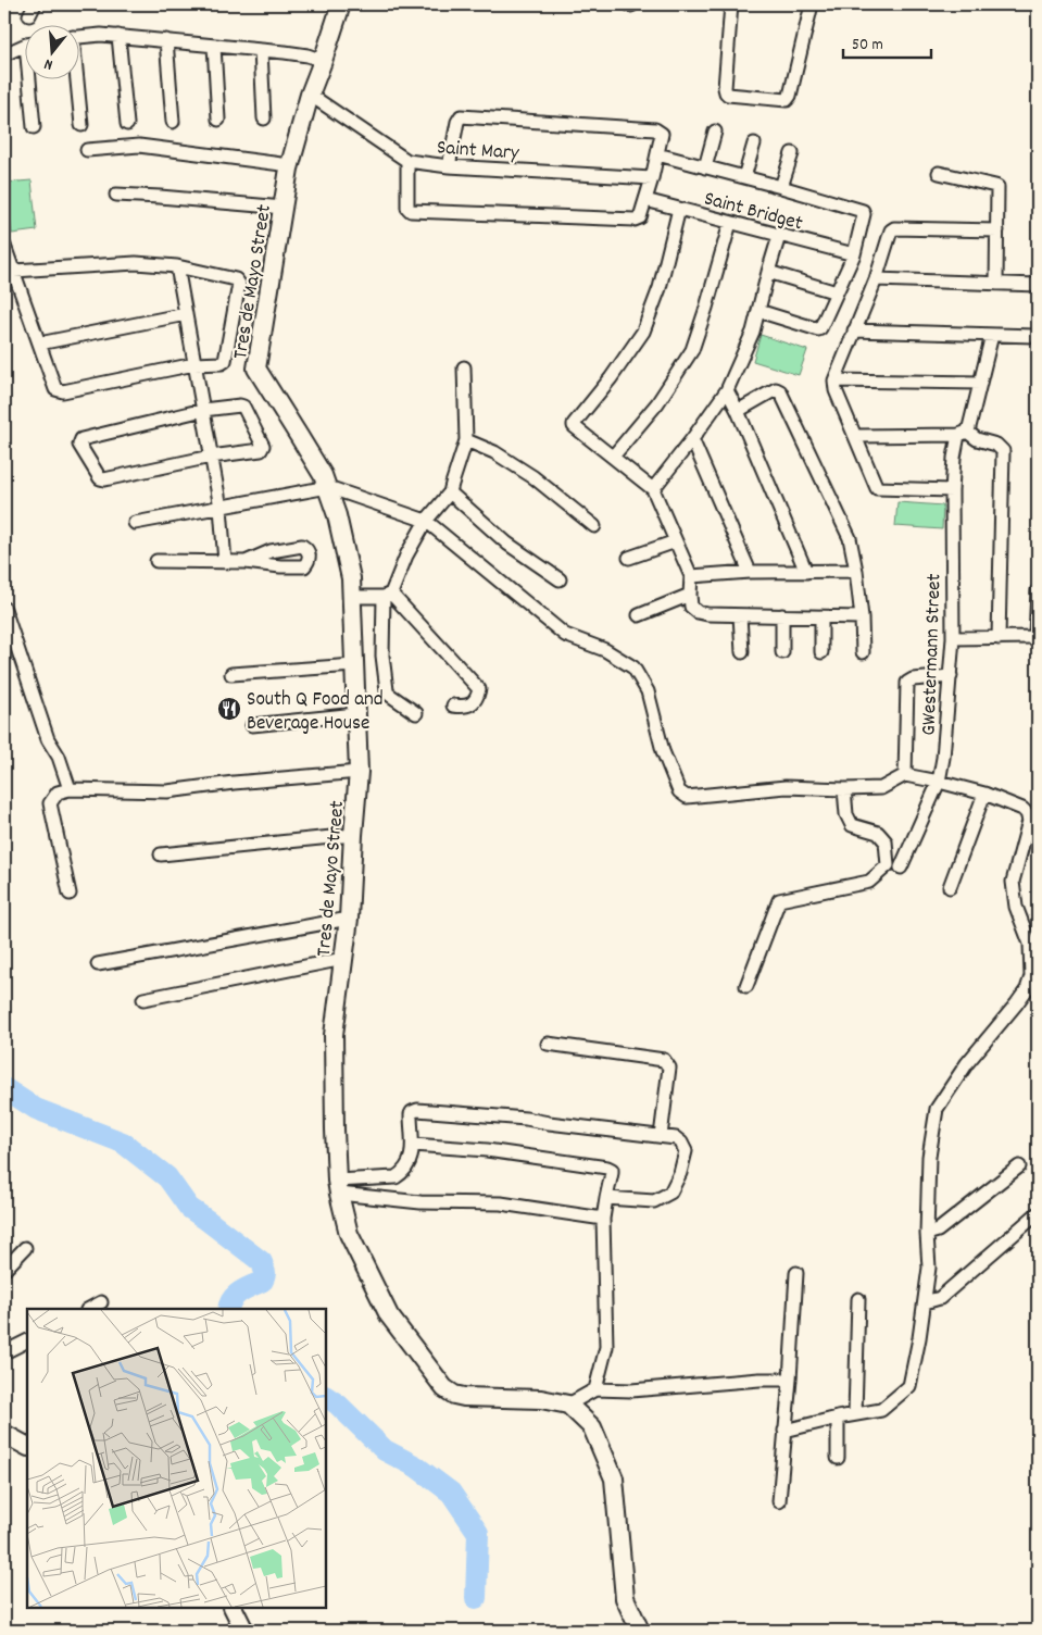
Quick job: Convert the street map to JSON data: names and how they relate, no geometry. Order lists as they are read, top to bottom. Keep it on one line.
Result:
{"streets":{"street":["Saint Mary","Saint Bridget","Tres de Mayo Street","GWestermann Street"]},"crossings":[["Saint Mary","Tres de Mayo Street"]],"places":{"restaurant":["South Q Food and Beverage House"]},"scale_bar":"50 m","north":"bottom"}
